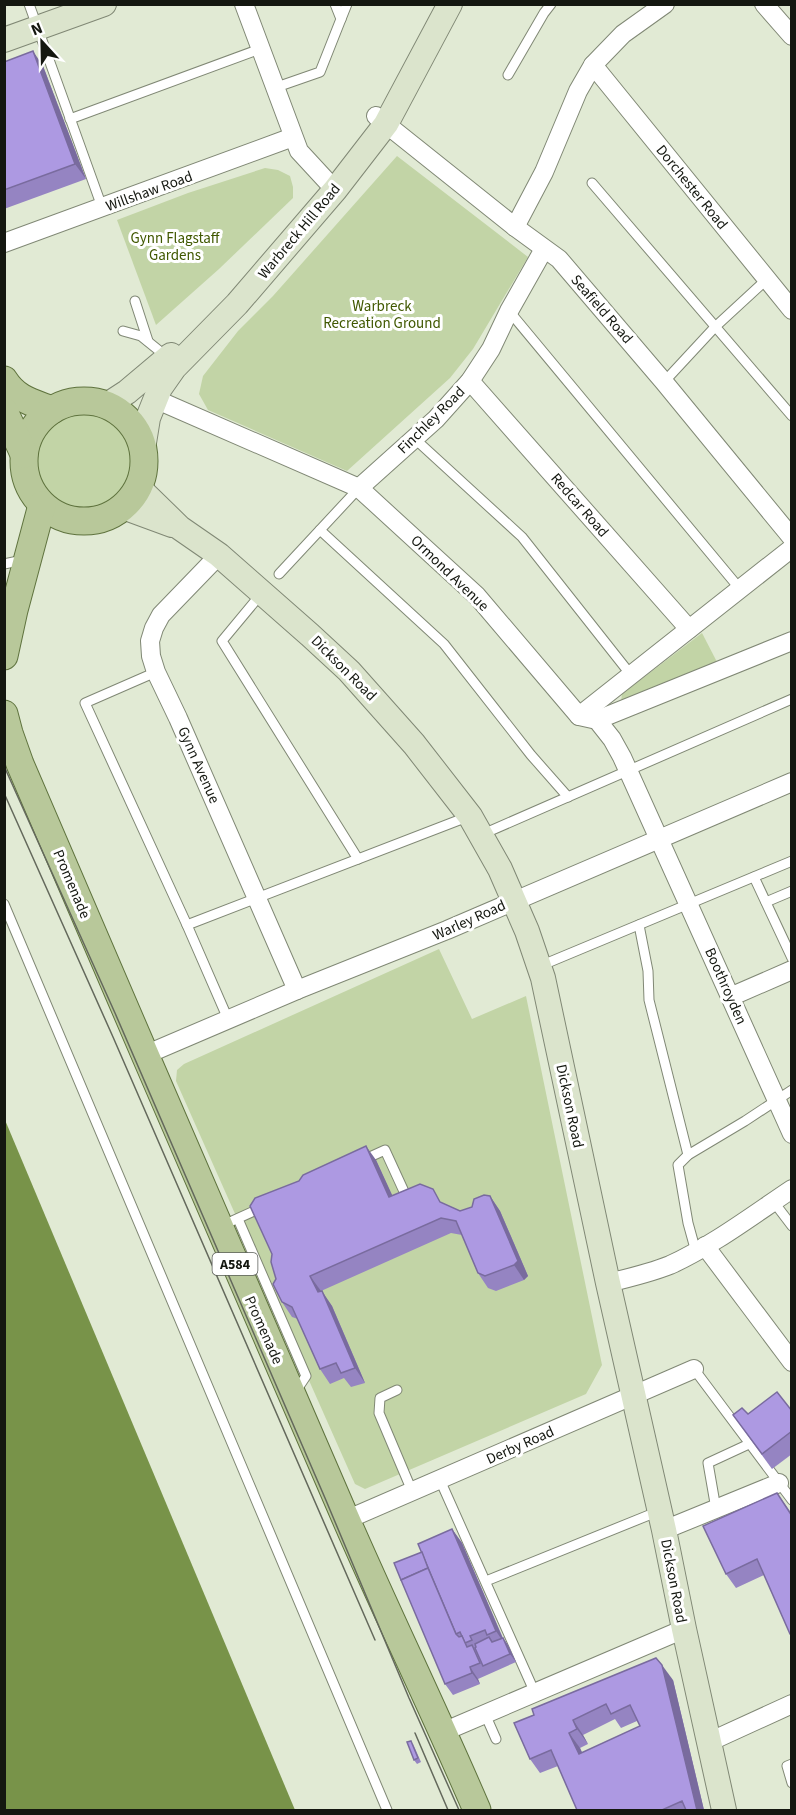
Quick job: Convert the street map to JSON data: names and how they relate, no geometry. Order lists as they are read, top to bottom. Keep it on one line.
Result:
{"streets":{"main road":["Promenade","A584"],"street":["Dorchester Road","Willshaw Road","Warbreck Hill Road","Seafield Road","Finchley Road","Redcar Road","Ormond Avenue","Dickson Road","Gynn Avenue","Warley Road","Boothroyden","Derby Road"]},"crossings":[["Warbreck Hill Road","Seafield Road"],["Warbreck Hill Road","Ormond Avenue"],["Warbreck Hill Road","Dickson Road"],["Seafield Road","Finchley Road"],["Finchley Road","Redcar Road"],["Finchley Road","Ormond Avenue"],["Dickson Road","Gynn Avenue"],["Dickson Road","Warley Road"],["Dickson Road","Derby Road"],["Gynn Avenue","Warley Road"],["Promenade","Warley Road"],["Promenade","Derby Road"],["Warley Road","Boothroyden"]],"parks":["Gynn Flagstaff Gardens","Warbreck Recreation Ground"],"north":"top"}
